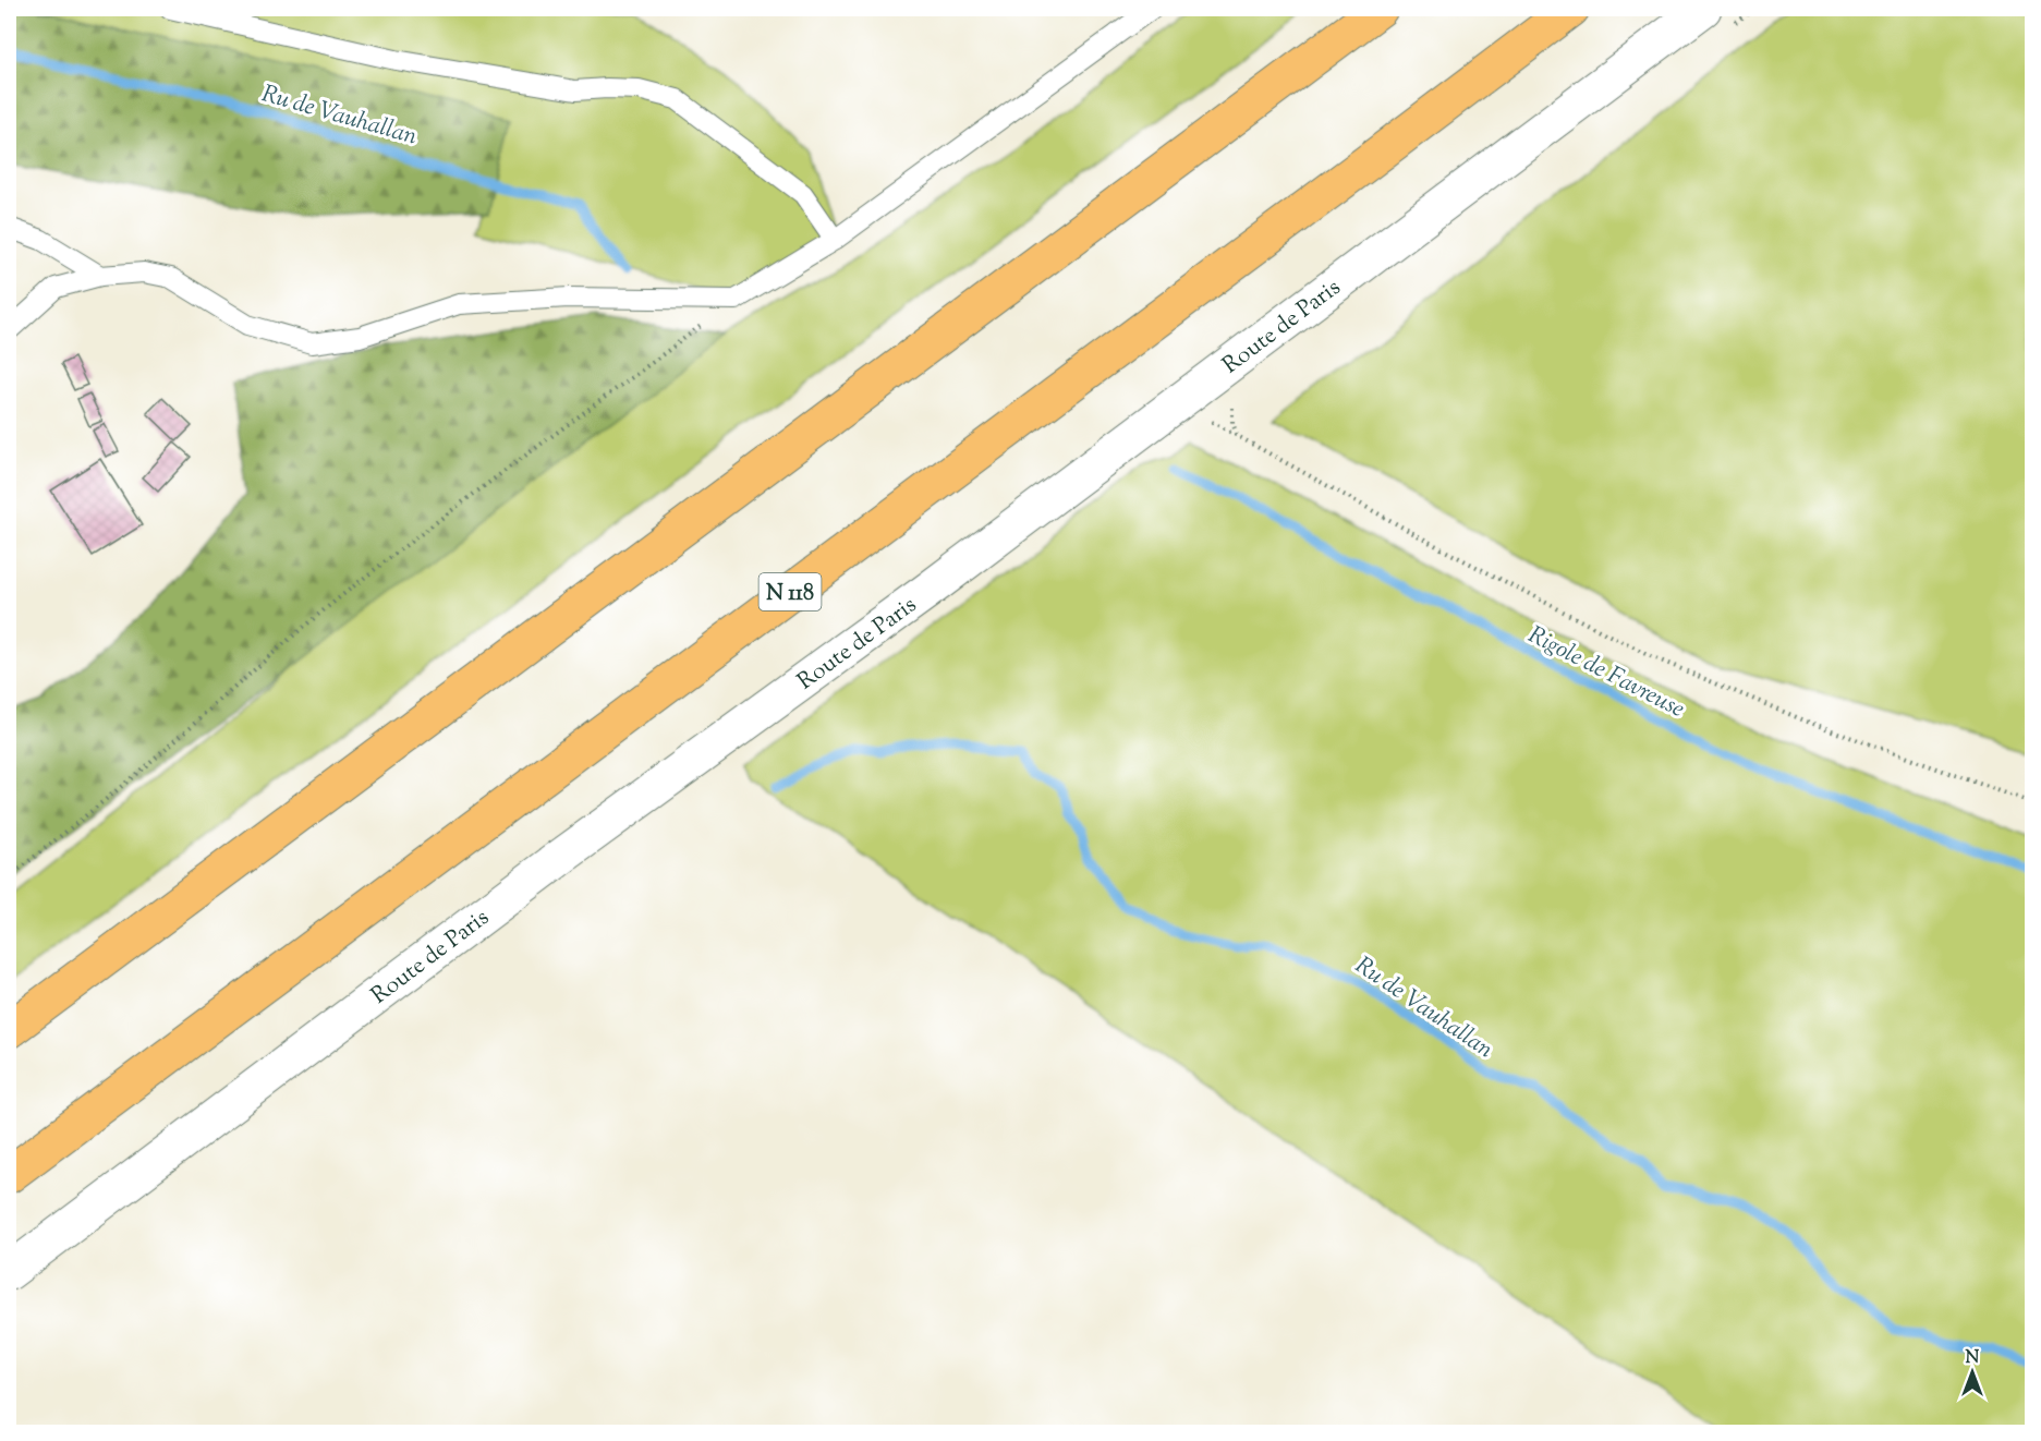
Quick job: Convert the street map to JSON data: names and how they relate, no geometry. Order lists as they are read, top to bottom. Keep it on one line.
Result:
{"streets":{"highway":["N 118"],"street":["Route de Paris"]},"water":["Ru de Vauhallan","Rigole de Favreuse"],"north":"top"}
